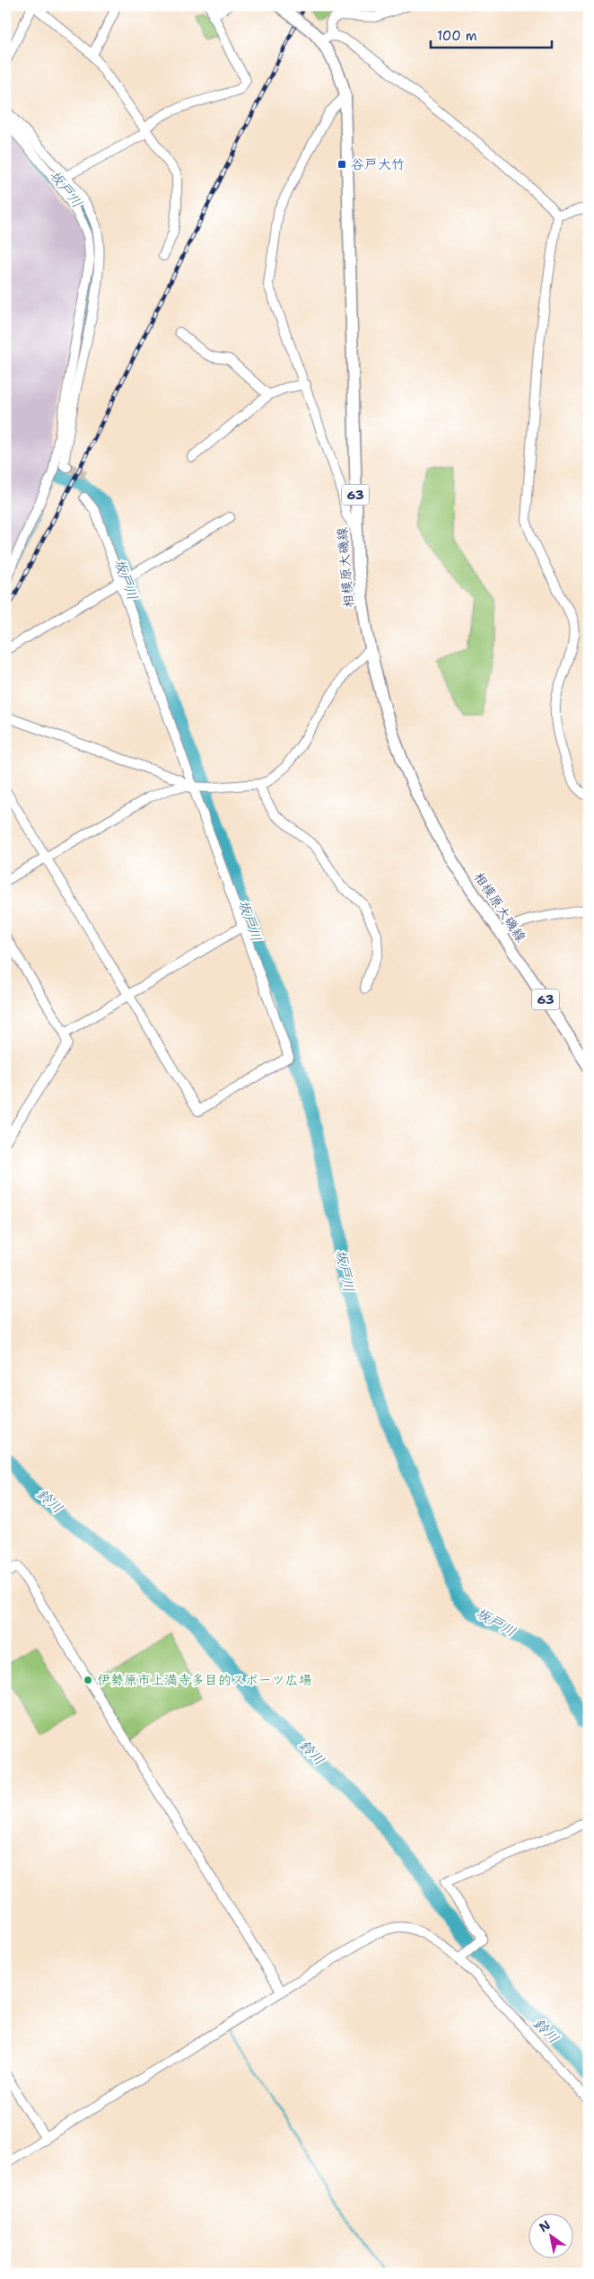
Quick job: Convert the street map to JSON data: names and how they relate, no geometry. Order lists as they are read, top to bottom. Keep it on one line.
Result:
{"streets":{"main road":["63","相模原大磯線"]},"water":["坂戸川","鈴川"],"places":{"transit":["谷戸大竹"],"other":["伊勢原市上満寺多目的スポーツ広場"]},"scale_bar":"100 m","north":"top left"}
